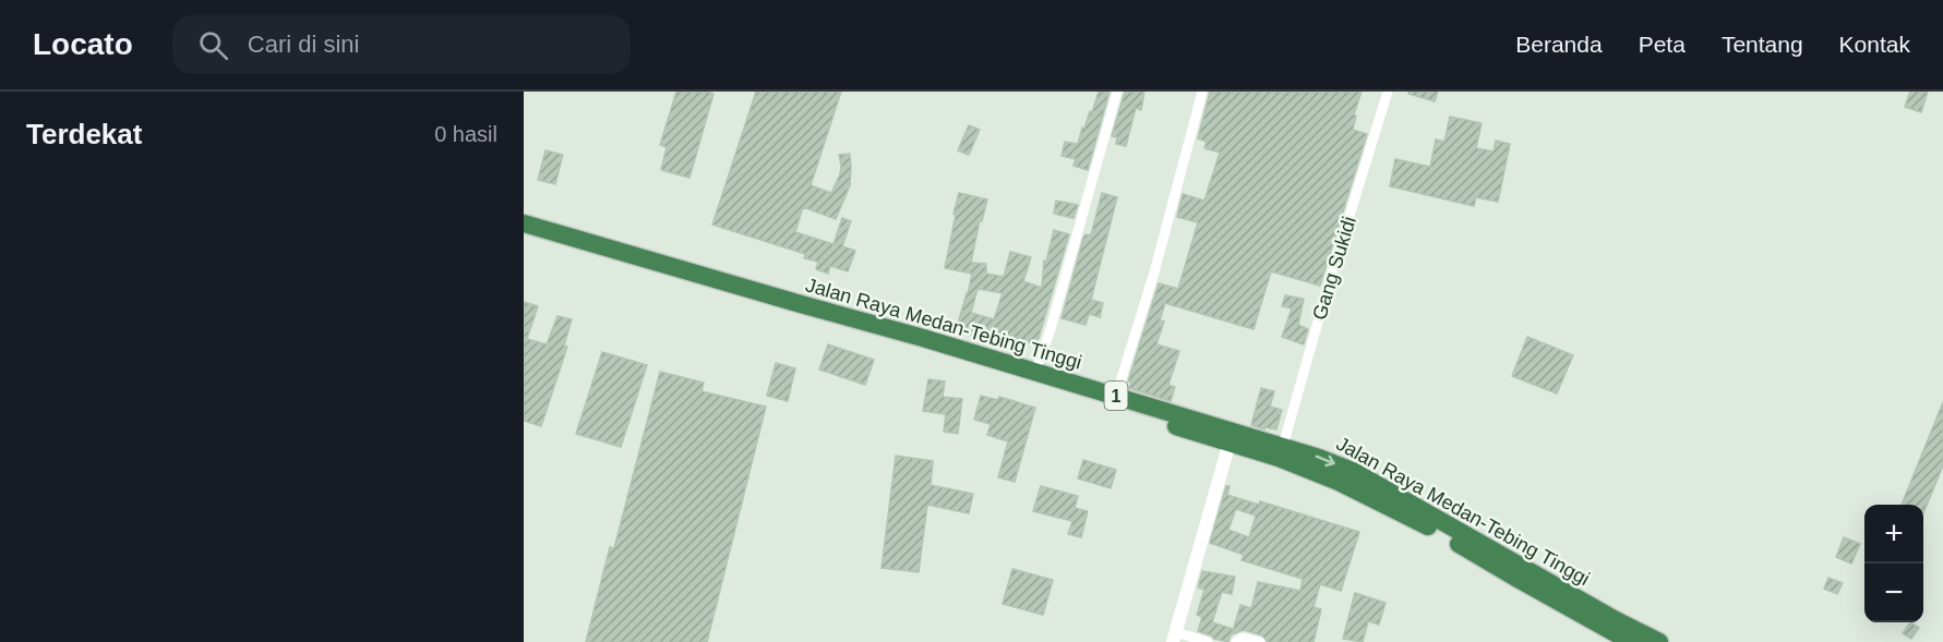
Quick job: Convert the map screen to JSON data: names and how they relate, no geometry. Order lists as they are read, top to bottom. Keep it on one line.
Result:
{"streets":{"highway":["Jalan Raya Medan-Tebing Tinggi","1"],"street":["Gang Sukidi"]},"crossings":[["Gang Sukidi","Jalan Raya Medan-Tebing Tinggi"]],"page":{"header":"Locato","search":"Cari di sini","nav":["Beranda","Peta","Tentang","Kontak"],"heading":["Terdekat","0 hasil"],"map_buttons":["+","−"]}}
